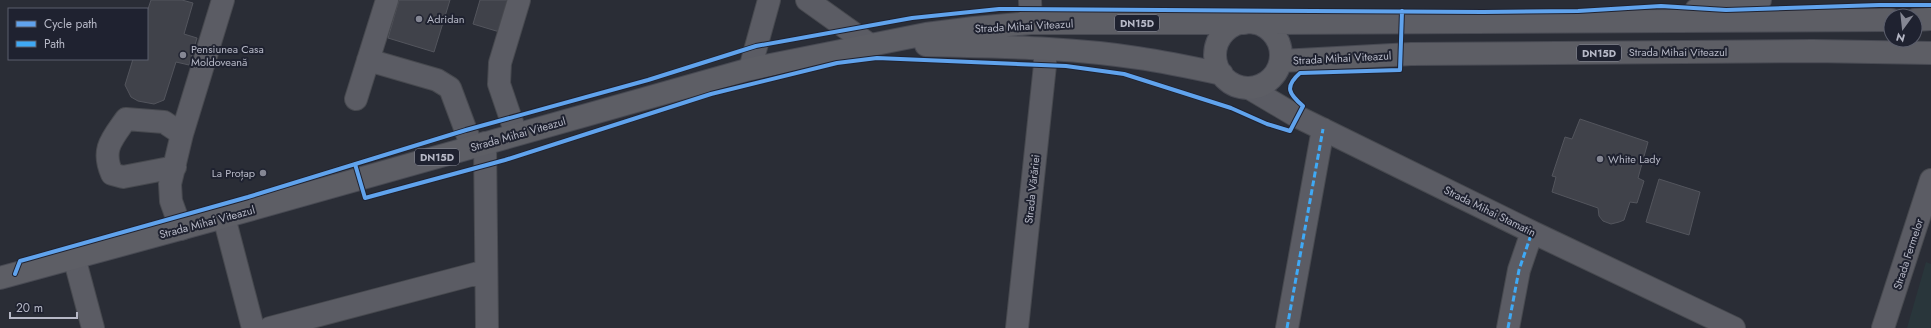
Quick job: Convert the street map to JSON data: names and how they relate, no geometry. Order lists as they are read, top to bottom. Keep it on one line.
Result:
{"streets":{"main road":["DN15D","Strada Mihai Viteazul"],"street":["Strada Vărăriei","Strada Mihai Stamatin","Strada Fermelor"]},"crossings":[["Strada Mihai Viteazul","Strada Vărăriei"],["Strada Mihai Viteazul","Strada Mihai Stamatin"]],"places":["Adridan","Pensiunea Casa Moldoveană","White Lady","La Proțap"],"legend":["Cycle path","Path"],"scale_bar":"20 m","north":"bottom"}
